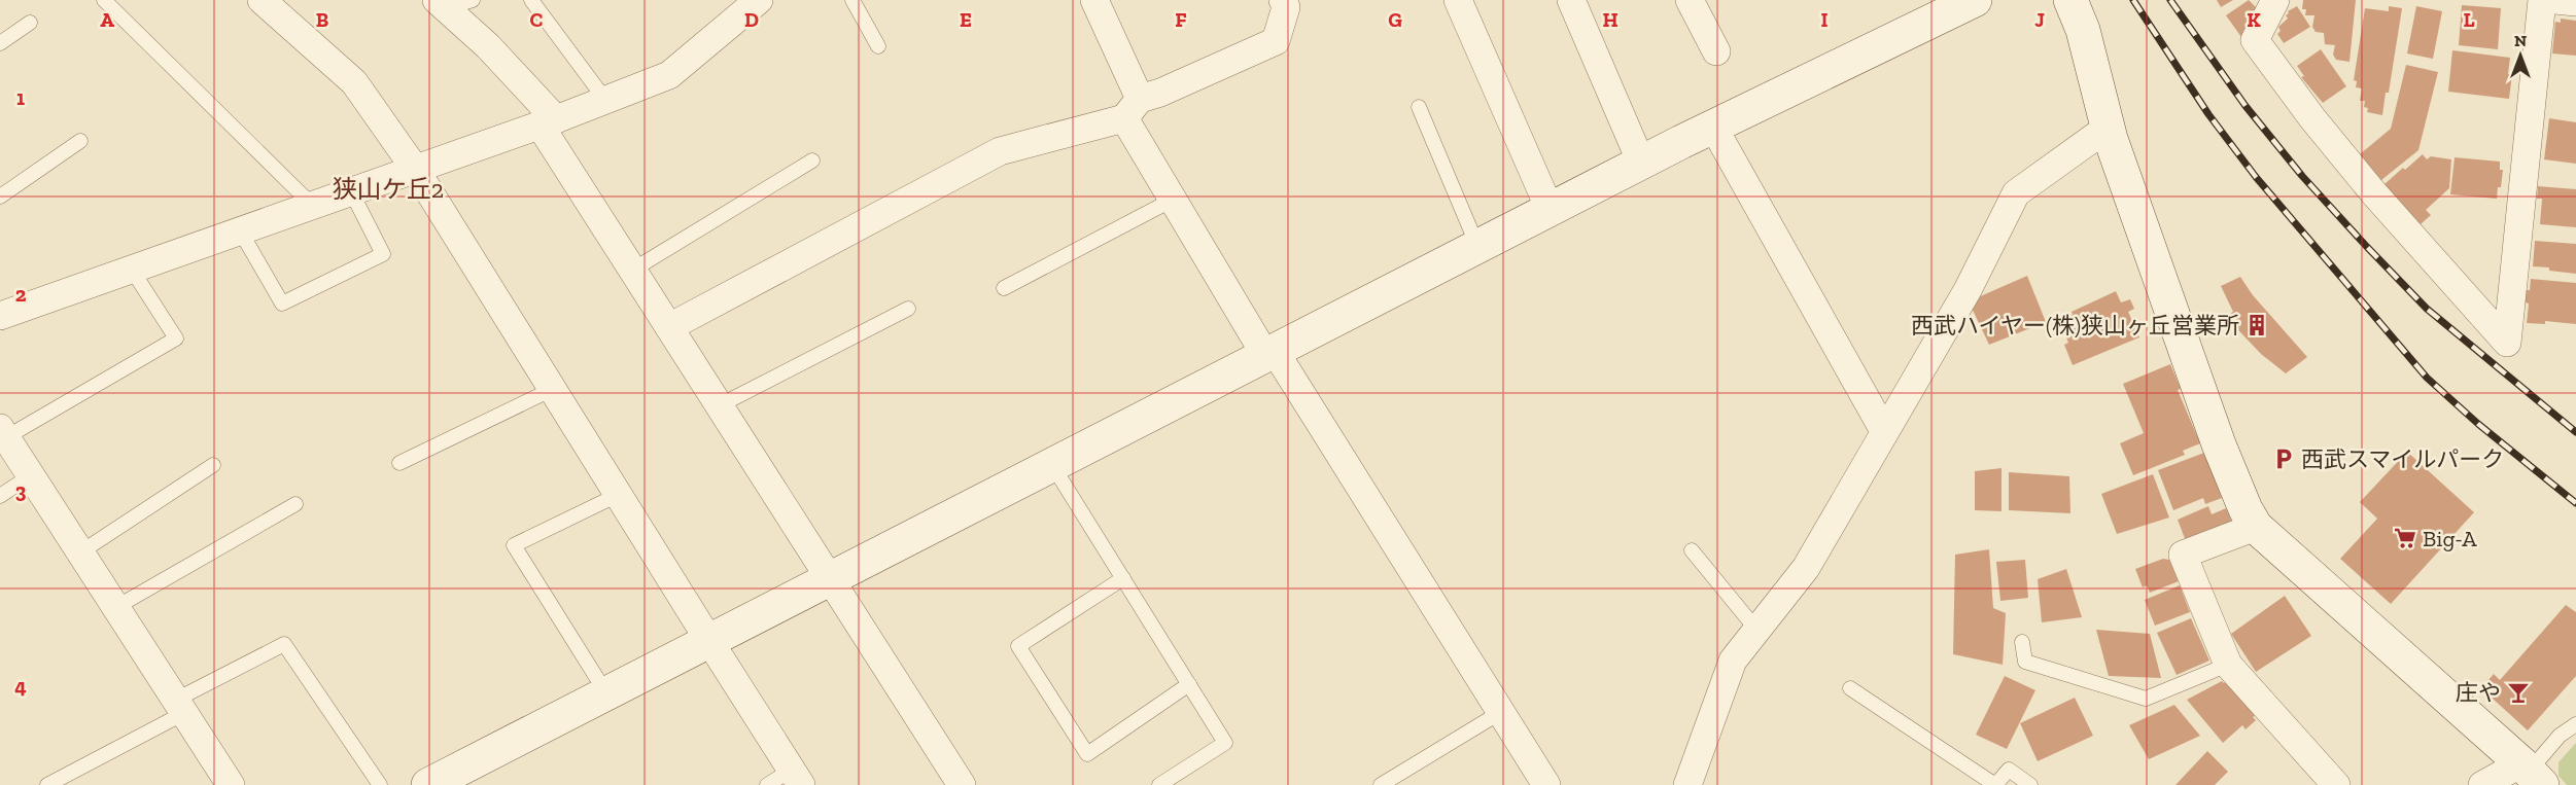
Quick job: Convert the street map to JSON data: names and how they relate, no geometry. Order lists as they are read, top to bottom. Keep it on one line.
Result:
{"districts":["狭山ケ丘2"],"places":{"building":["西武ハイヤー(株)狭山ヶ丘営業所"],"parking":["西武スマイルパーク"],"supermarket":["Big-A"],"bar":["庄や"]},"north":"top","grid":{"columns":["A","B","C","D","E","F","G","H","I","J","K","L"],"rows":["1","2","3","4"]}}
